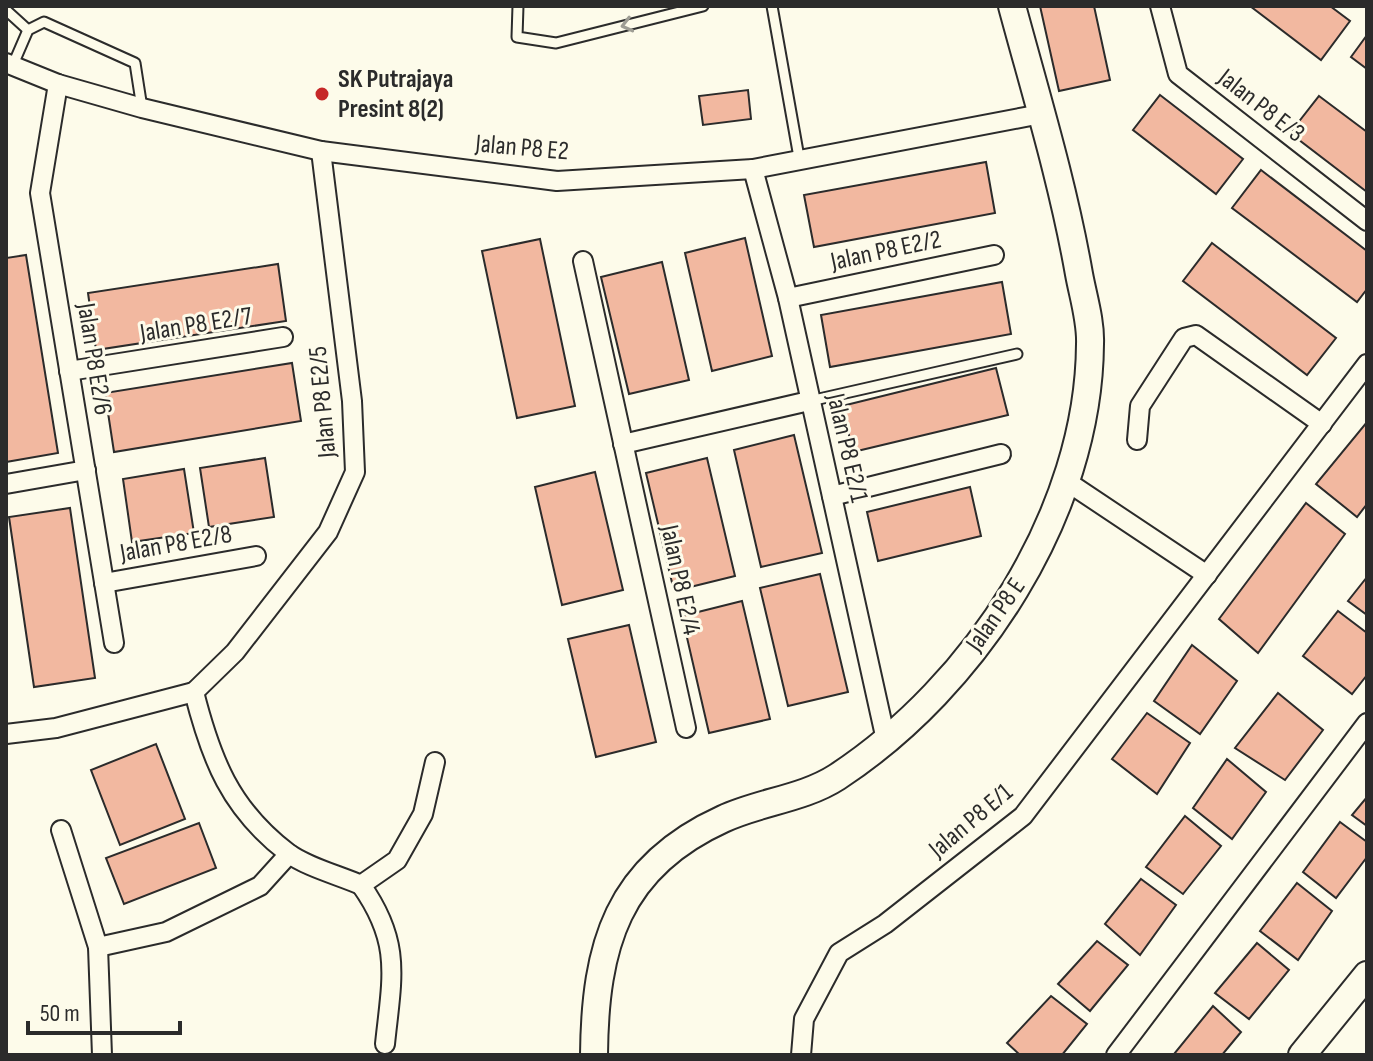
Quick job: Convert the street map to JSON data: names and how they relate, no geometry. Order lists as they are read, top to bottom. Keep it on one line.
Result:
{"streets":{"street":["Jalan P8 E/3","Jalan P8 E2","Jalan P8 E2/2","Jalan P8 E2/7","Jalan P8 E2/6","Jalan P8 E2/5","Jalan P8 E2/1","Jalan P8 E2/8","Jalan P8 E2/4","Jalan P8 E","Jalan P8 E/1"]},"crossings":[["Jalan P8 E2","Jalan P8 E2/6"],["Jalan P8 E2","Jalan P8 E2/5"],["Jalan P8 E2","Jalan P8 E2/1"],["Jalan P8 E2","Jalan P8 E"],["Jalan P8 E2/2","Jalan P8 E2/1"],["Jalan P8 E2/7","Jalan P8 E2/6"],["Jalan P8 E2/6","Jalan P8 E2/8"],["Jalan P8 E2/1","Jalan P8 E"]],"places":["SK Putrajaya Presint 8(2)"],"scale_bar":"50 m"}
